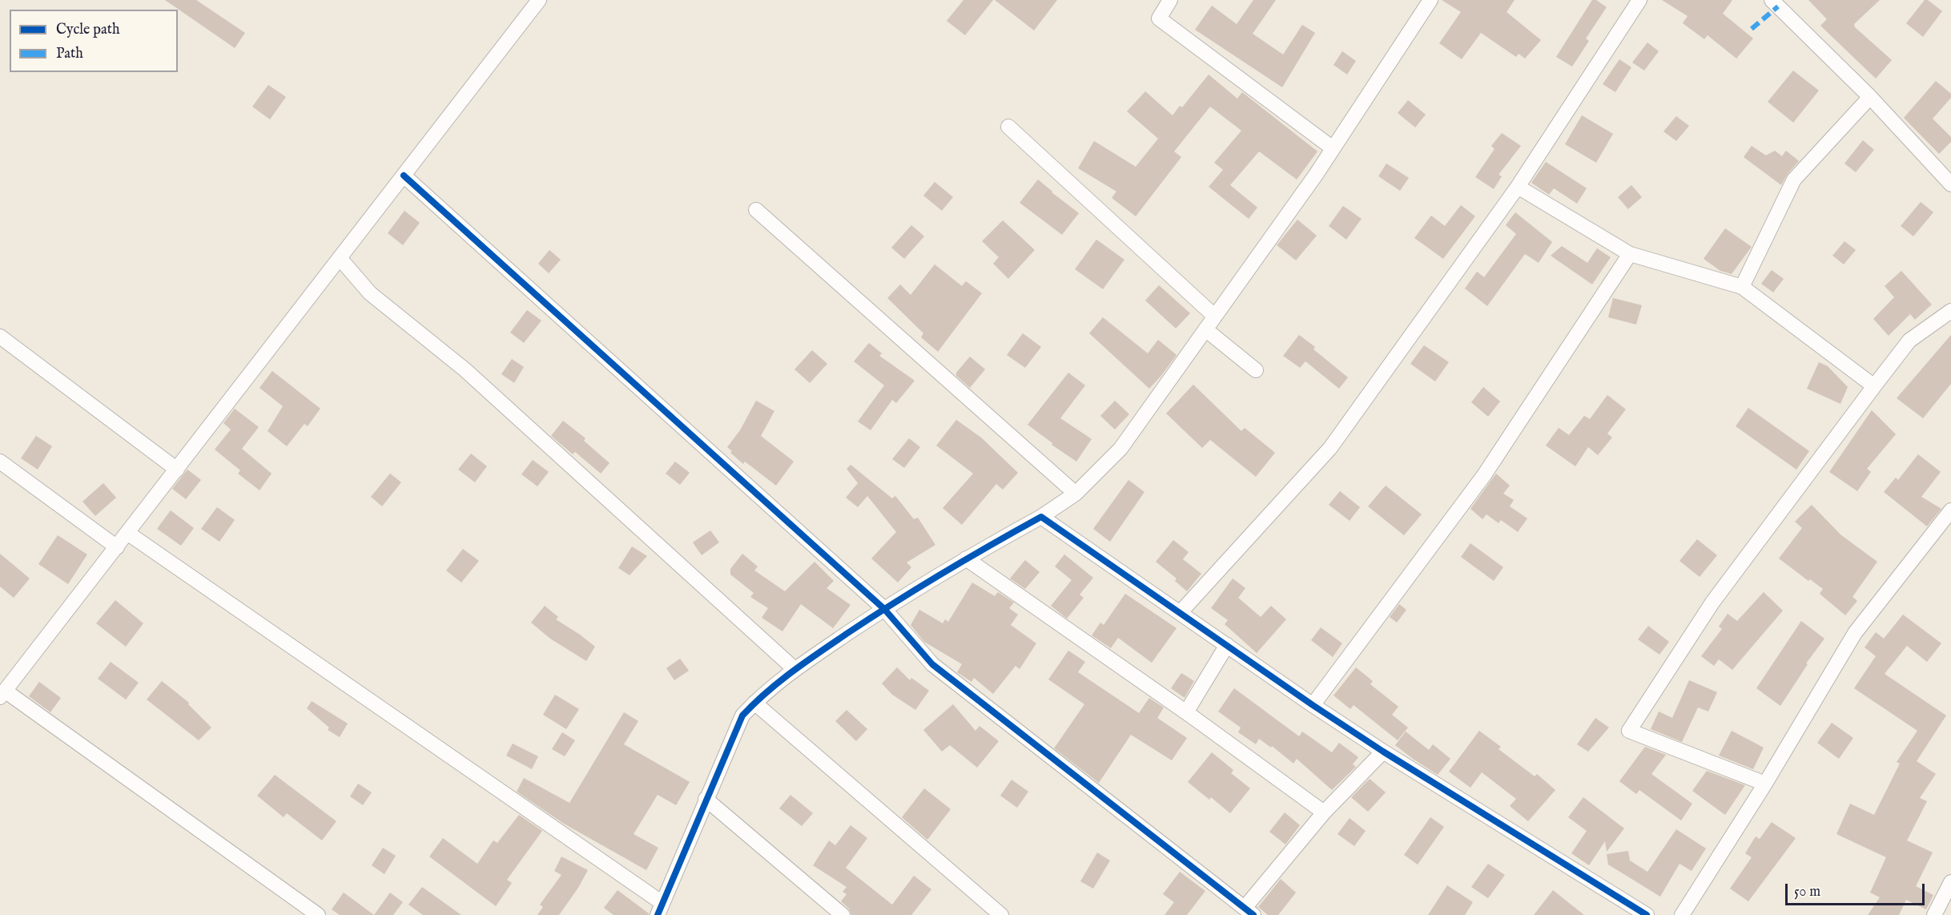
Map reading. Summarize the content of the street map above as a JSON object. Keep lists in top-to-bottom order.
{
  "legend": ["Cycle path", "Path"],
  "scale_bar": "50 m"
}
